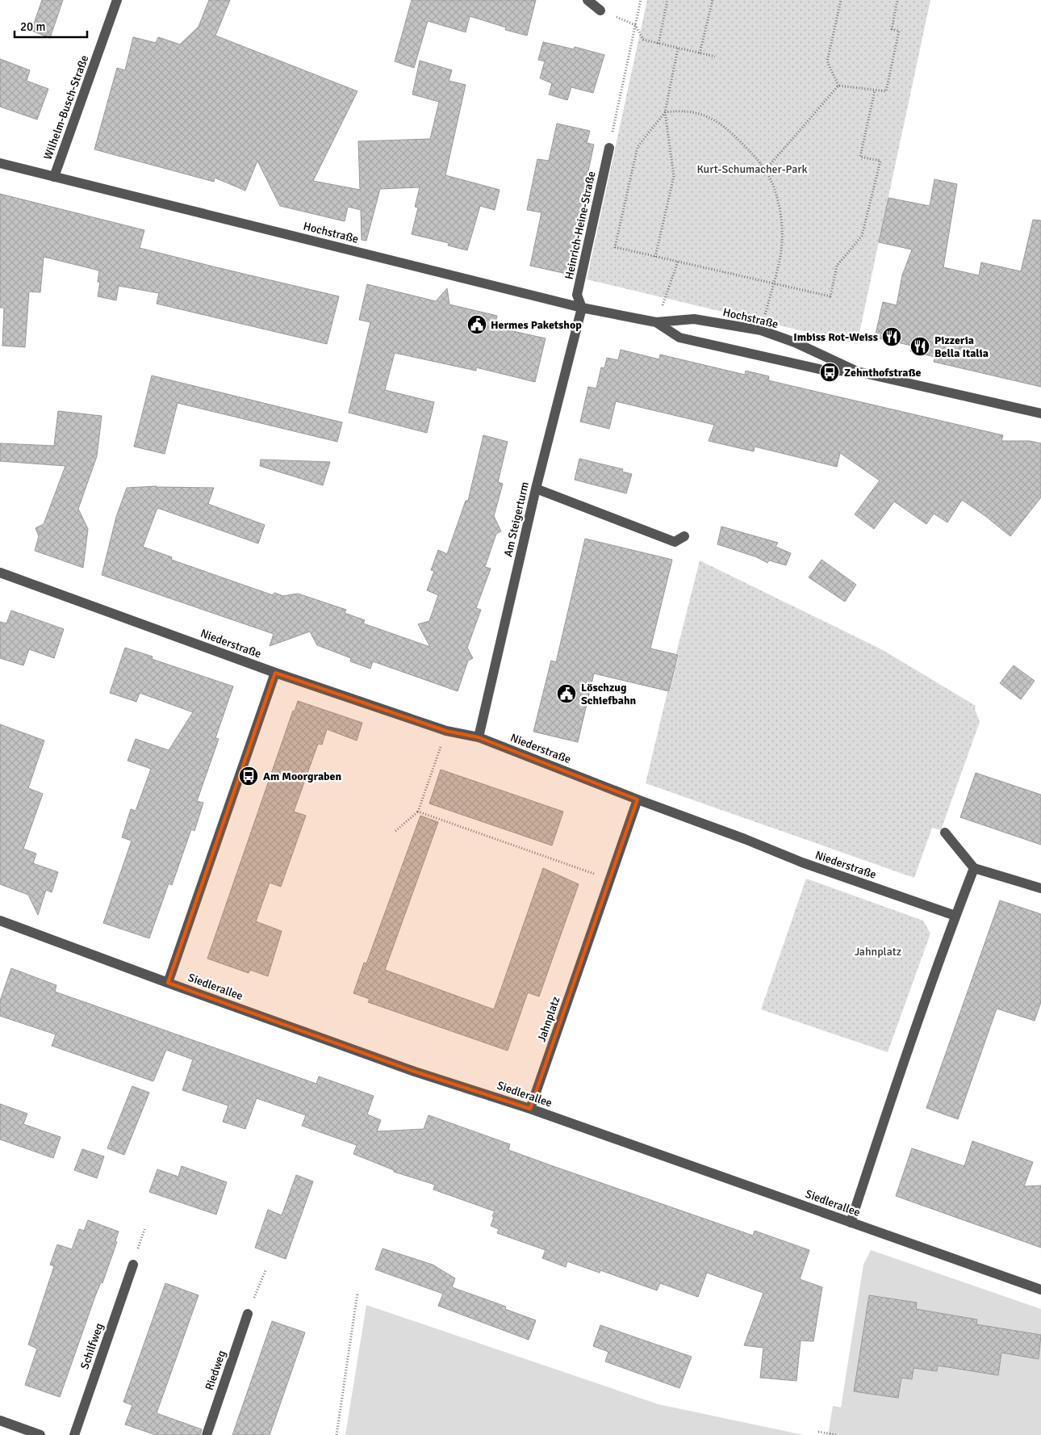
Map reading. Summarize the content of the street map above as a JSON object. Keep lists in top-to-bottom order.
{
  "streets": {
    "street": [
      "Wilhelm-Busch-Straße",
      "Heinrich-Heine-Straße",
      "Hochstraße",
      "Am Steigerturm",
      "Niederstraße",
      "Siedlerallee",
      "Jahnplatz",
      "Schilfweg",
      "Riedweg"
    ]
  },
  "crossings": [
    ["Wilhelm-Busch-Straße", "Hochstraße"],
    ["Heinrich-Heine-Straße", "Hochstraße"],
    ["Heinrich-Heine-Straße", "Am Steigerturm"],
    ["Hochstraße", "Am Steigerturm"],
    ["Am Steigerturm", "Niederstraße"],
    ["Niederstraße", "Jahnplatz"],
    ["Siedlerallee", "Jahnplatz"]
  ],
  "parks": ["Kurt-Schumacher-Park", "Jahnplatz"],
  "places": {
    "public building": ["Hermes Paketshop", "Löschzug Schiefbahn"],
    "restaurant": ["Imbiss Rot-Weiss", "Pizzeria Bella Italia"],
    "bus stop": ["Zehnthofstraße", "Am Moorgraben"]
  },
  "scale_bar": "20 m"
}
